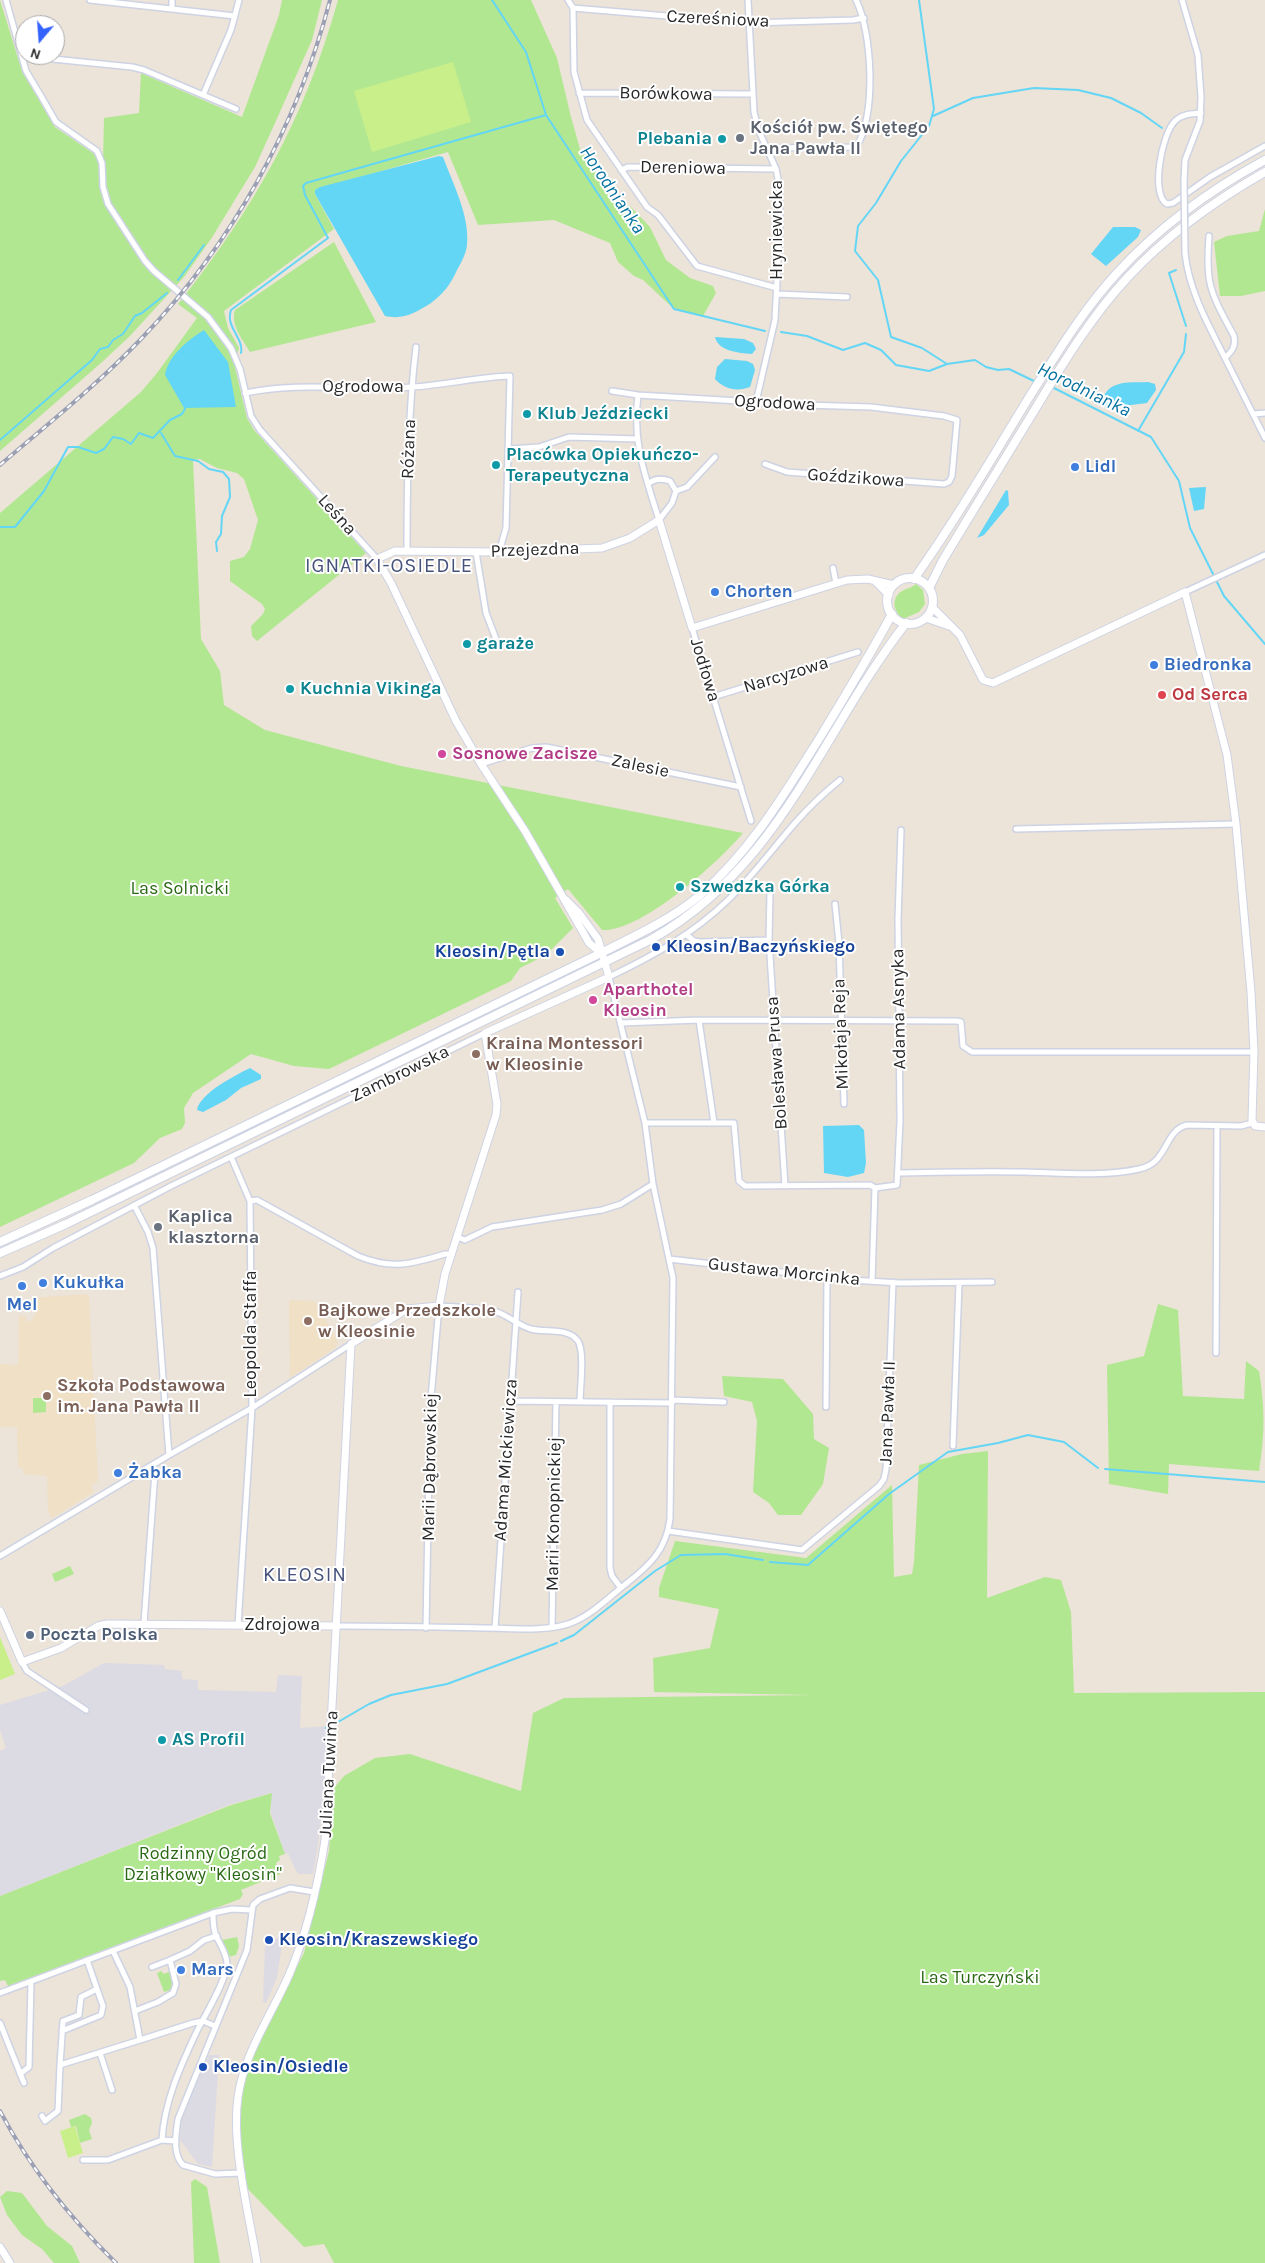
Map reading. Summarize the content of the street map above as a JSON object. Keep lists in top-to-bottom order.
{
  "streets": {
    "main road": ["Zambrowska"],
    "street": [
      "Czereśniowa",
      "Borówkowa",
      "Dereniowa",
      "Hryniewicka",
      "Ogrodowa",
      "Różana",
      "Goździkowa",
      "Leśna",
      "Przejezdna",
      "Jodłowa",
      "Narcyzowa",
      "Zalesie",
      "Adama Asnyka",
      "Mikołaja Reja",
      "Bolesława Prusa",
      "Gustawa Morcinka",
      "Leopolda Staffa",
      "Jana Pawła II",
      "Adama Mickiewicza",
      "Marii Dąbrowskiej",
      "Marii Konopnickiej",
      "Zdrojowa",
      "Juliana Tuwima"
    ]
  },
  "crossings": [
    ["Czereśniowa", "Hryniewicka"],
    ["Borówkowa", "Hryniewicka"],
    ["Dereniowa", "Hryniewicka"],
    ["Hryniewicka", "Ogrodowa"],
    ["Ogrodowa", "Różana"],
    ["Ogrodowa", "Goździkowa"],
    ["Ogrodowa", "Leśna"],
    ["Różana", "Przejezdna"],
    ["Leśna", "Przejezdna"],
    ["Leśna", "Zalesie"],
    ["Leśna", "Zambrowska"],
    ["Przejezdna", "Jodłowa"],
    ["Jodłowa", "Narcyzowa"],
    ["Jodłowa", "Zalesie"],
    ["Gustawa Morcinka", "Jana Pawła II"],
    ["Leopolda Staffa", "Zdrojowa"],
    ["Jana Pawła II", "Zdrojowa"],
    ["Adama Mickiewicza", "Zdrojowa"],
    ["Marii Dąbrowskiej", "Zdrojowa"],
    ["Marii Konopnickiej", "Zdrojowa"],
    ["Zdrojowa", "Juliana Tuwima"]
  ],
  "districts": ["IGNATKI-OSIEDLE", "KLEOSIN"],
  "water": ["Horodnianka"],
  "parks": ["Las Solnicki", "Rodzinny Ogród Działkowy \"Kleosin\"", "Las Turczyński"],
  "places": [
    "Kościół pw. Świętego Jana Pawła II",
    "Plebania",
    "Klub Jeździecki",
    "Placówka Opiekuńczo- Terapeutyczna",
    "Lidl",
    "Chorten",
    "garaże",
    "Biedronka",
    "Kuchnia Vikinga",
    "Od Serca",
    "Sosnowe Zacisze",
    "Szwedzka Górka",
    "Kleosin/Baczyńskiego",
    "Kleosin/Pętla",
    "Aparthotel Kleosin",
    "Kraina Montessori w Kleosinie",
    "Kaplica klasztorna",
    "Kukułka",
    "Mel",
    "Bajkowe Przedszkole w Kleosinie",
    "Szkoła Podstawowa im. Jana Pawła II",
    "Żabka",
    "Poczta Polska",
    "AS Profil",
    "Kleosin/Kraszewskiego",
    "Mars",
    "Kleosin/Osiedle"
  ],
  "north": "bottom"
}
